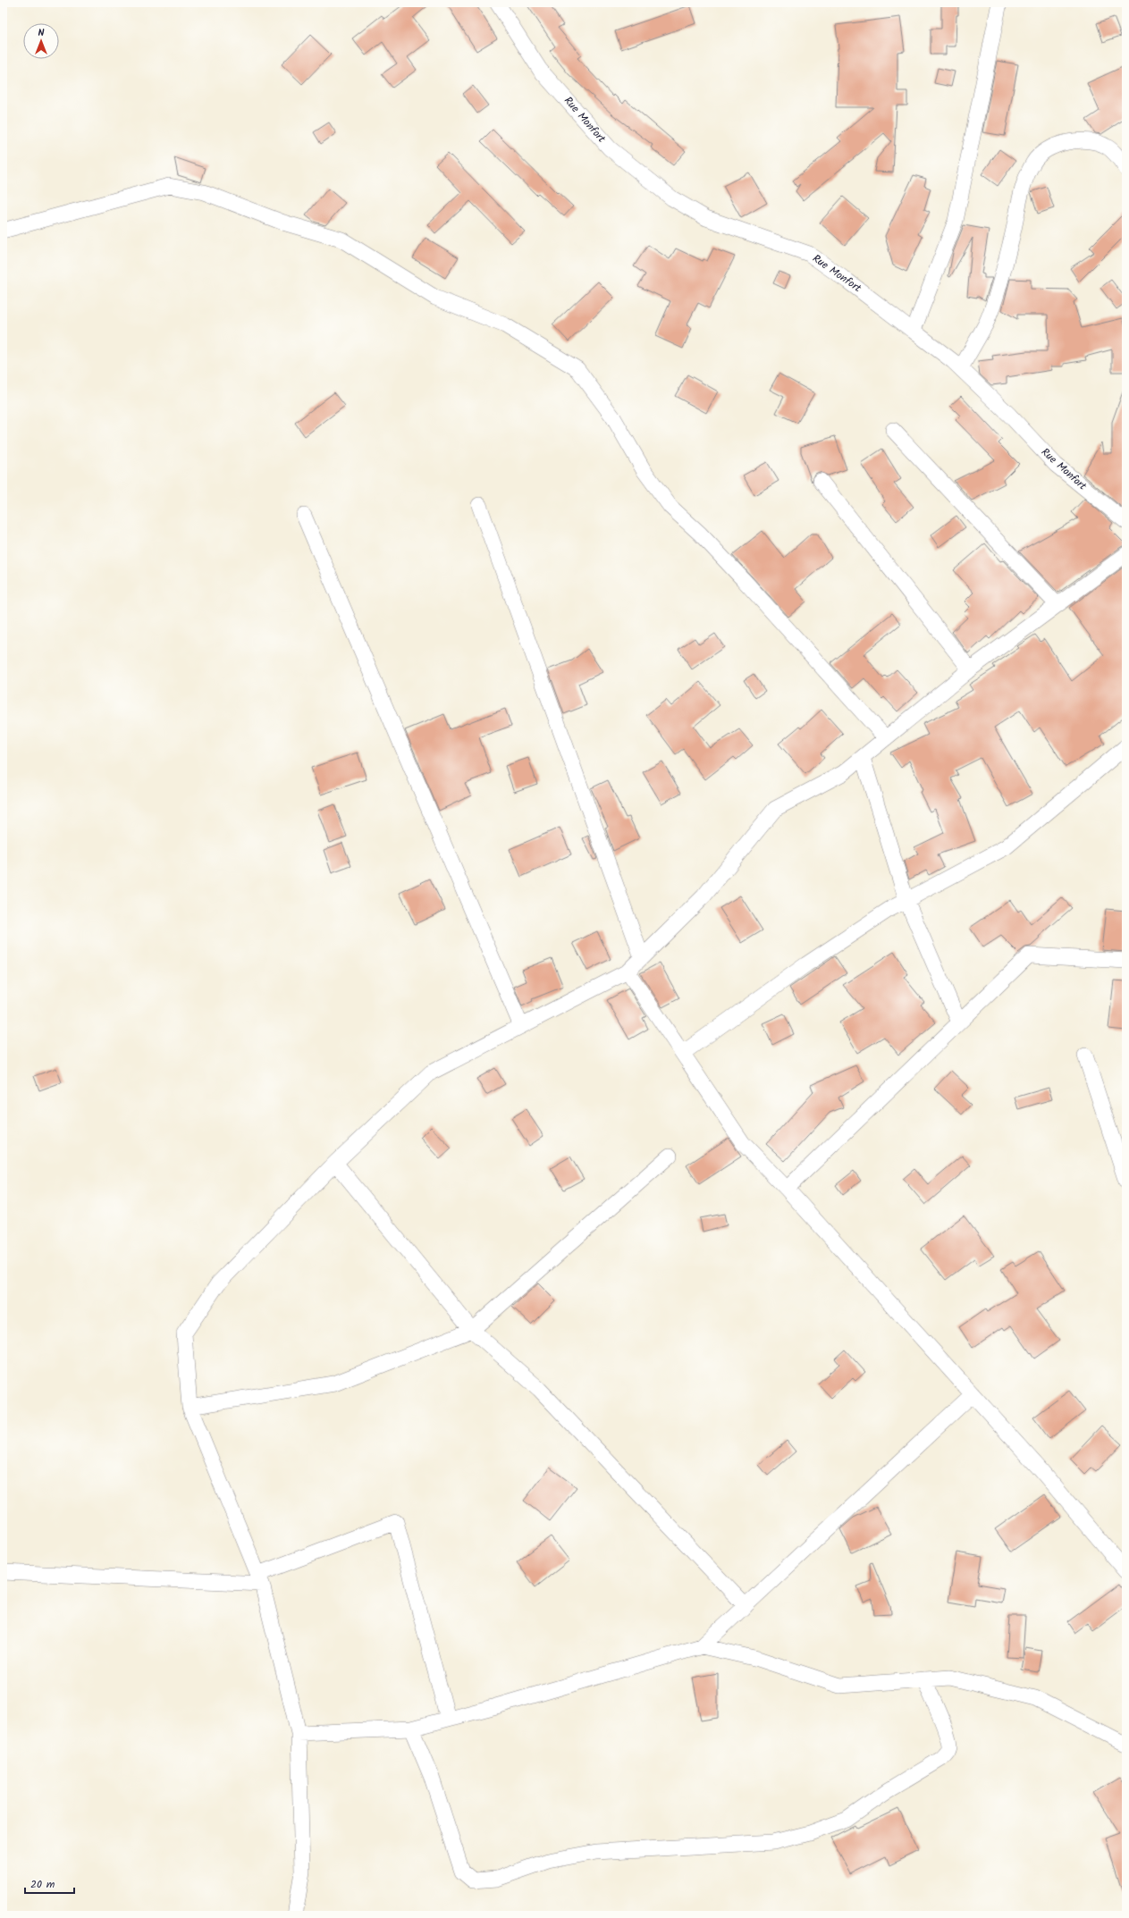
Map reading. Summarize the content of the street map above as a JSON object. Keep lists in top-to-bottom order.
{
  "streets": {
    "street": ["Rue Monfort"]
  },
  "scale_bar": "20 m",
  "north": "top"
}
